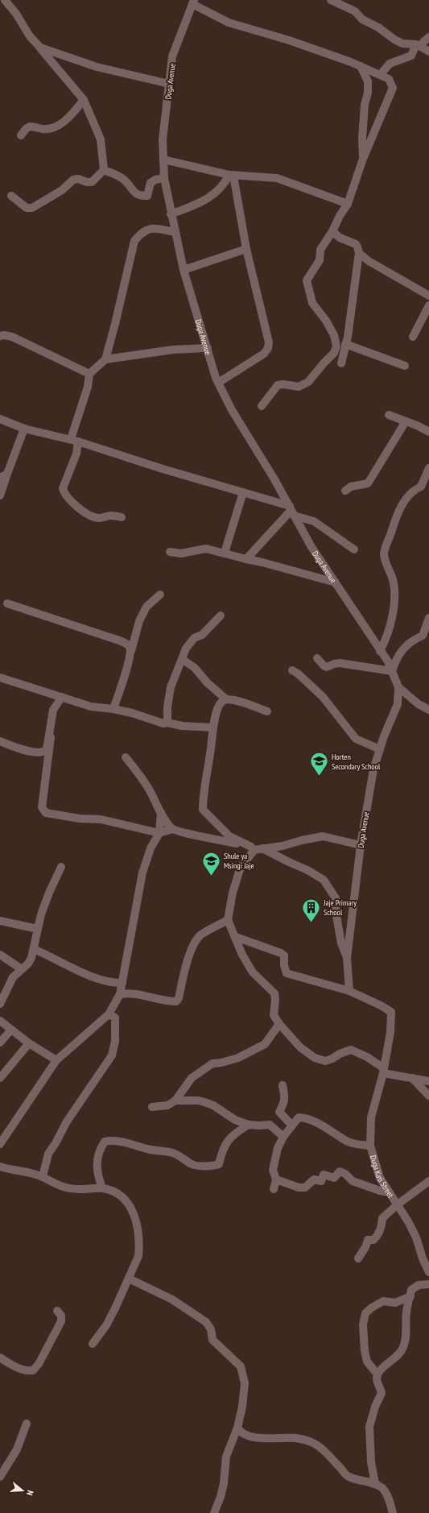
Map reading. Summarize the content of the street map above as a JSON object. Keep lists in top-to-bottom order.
{
  "streets": {
    "street": ["Duga Avenue", "Duga Kati Street"]
  },
  "places": {
    "school or university": ["Horten Secondary School", "Shule ya Msingi Jaje"],
    "building": ["Jaje Primary School"]
  },
  "north": "right"
}
